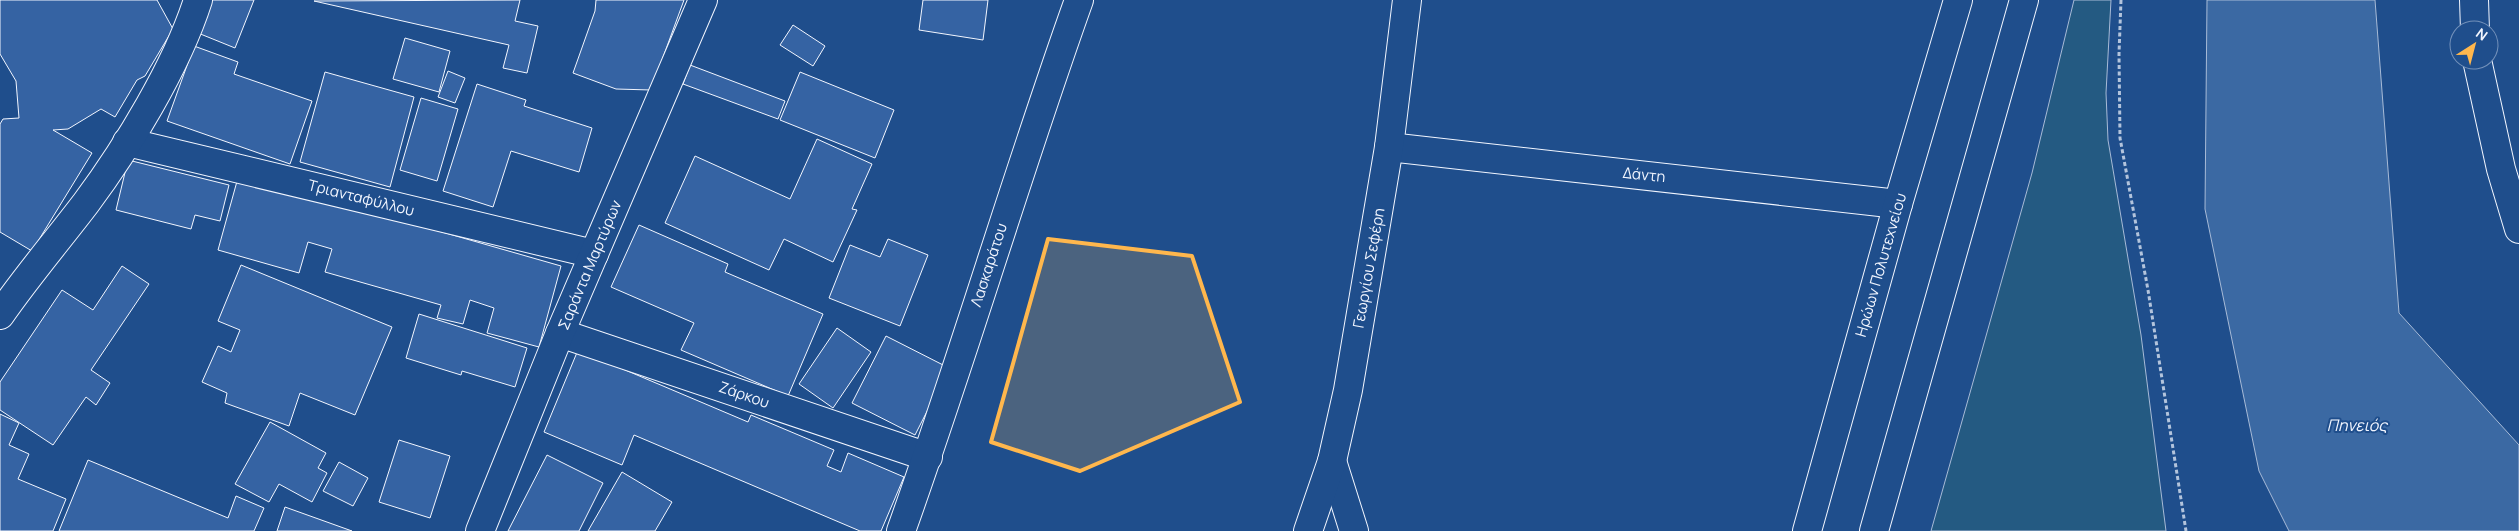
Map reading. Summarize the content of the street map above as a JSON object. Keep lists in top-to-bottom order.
{
  "streets": {
    "street": [
      "Δάντη",
      "Τριανταφύλλου",
      "Σαράντα Μαρτύρων",
      "Λασκαράτου",
      "Ηρώων Πολυτεχνείου",
      "Γεωργίου Σεφέρη",
      "Ζάρκου"
    ]
  },
  "crossings": [
    ["Δάντη", "Ηρώων Πολυτεχνείου"],
    ["Δάντη", "Γεωργίου Σεφέρη"],
    ["Τριανταφύλλου", "Σαράντα Μαρτύρων"],
    ["Σαράντα Μαρτύρων", "Ζάρκου"],
    ["Λασκαράτου", "Ζάρκου"]
  ],
  "water": ["Πηνειός"],
  "north": "top right"
}
